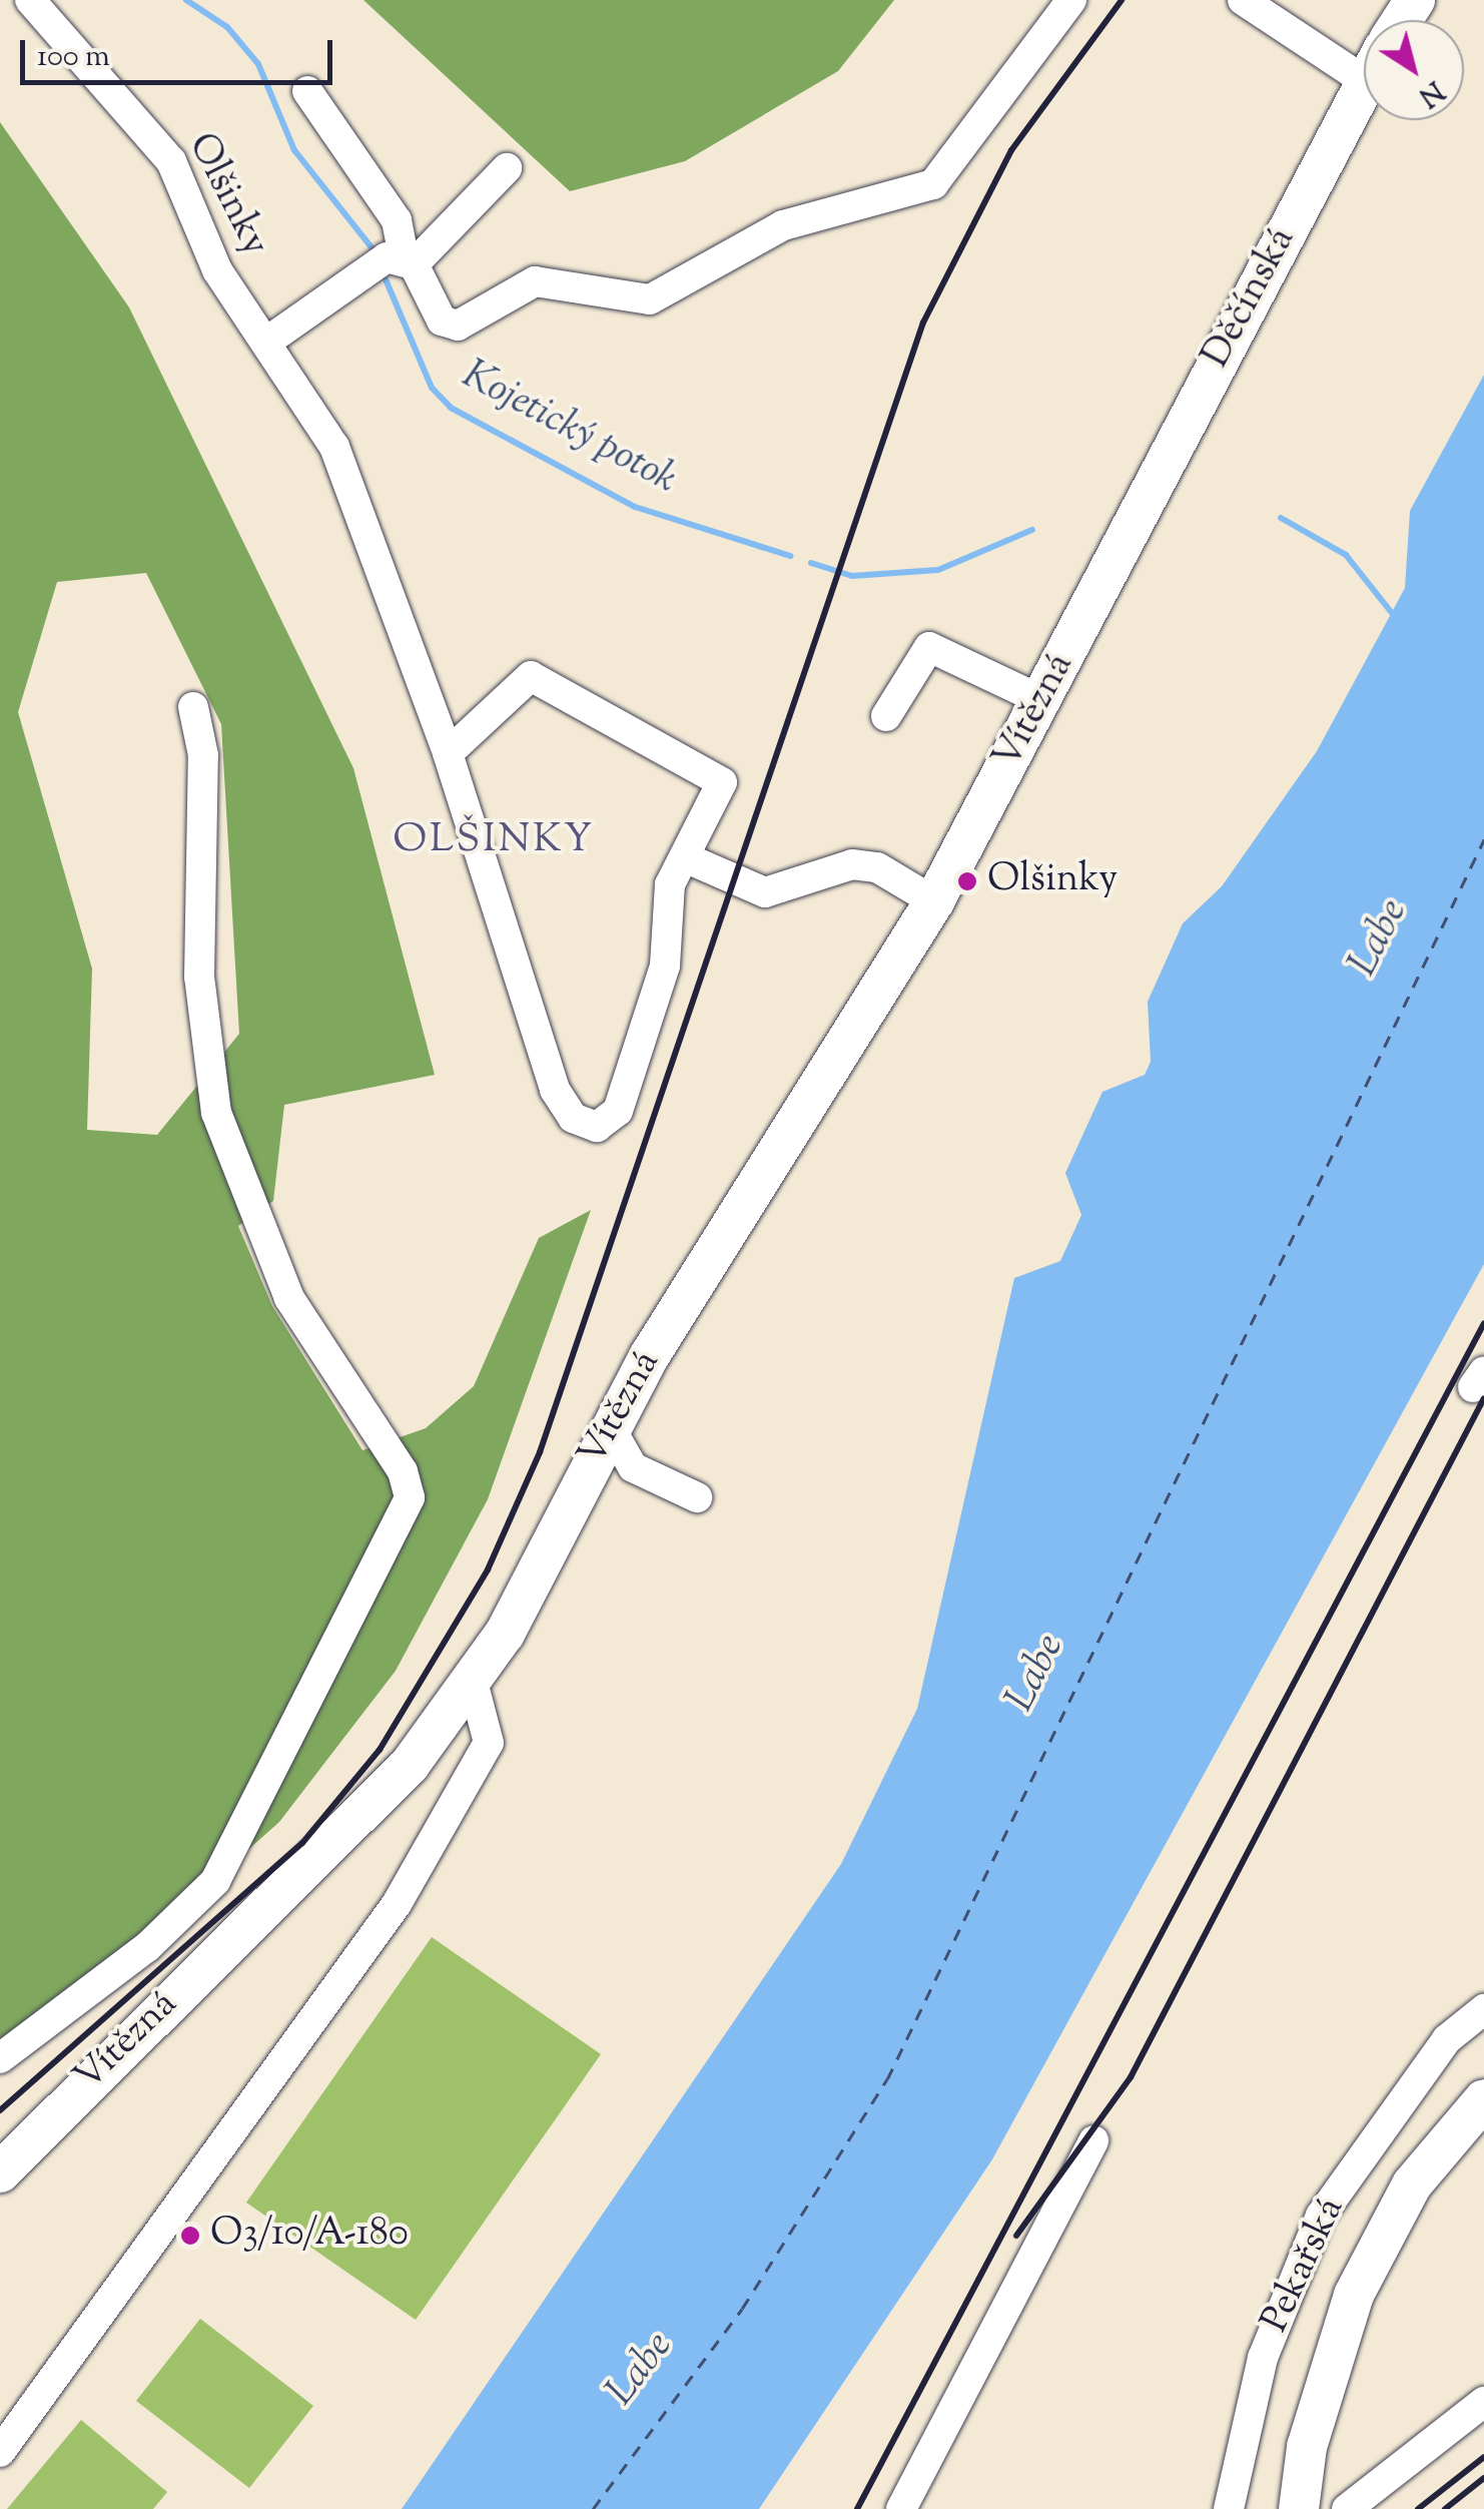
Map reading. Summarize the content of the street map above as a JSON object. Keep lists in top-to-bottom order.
{
  "streets": {
    "main road": ["Děčínská", "Vítězná", "Pekařská"],
    "street": ["Olšinky"]
  },
  "crossings": [
    ["Děčínská", "Vítězná"]
  ],
  "districts": ["OLŠINKY"],
  "water": ["Kojetický potok", "Labe"],
  "places": ["Olšinky", "O3/10/A-180"],
  "scale_bar": "100 m",
  "north": "bottom right"
}
